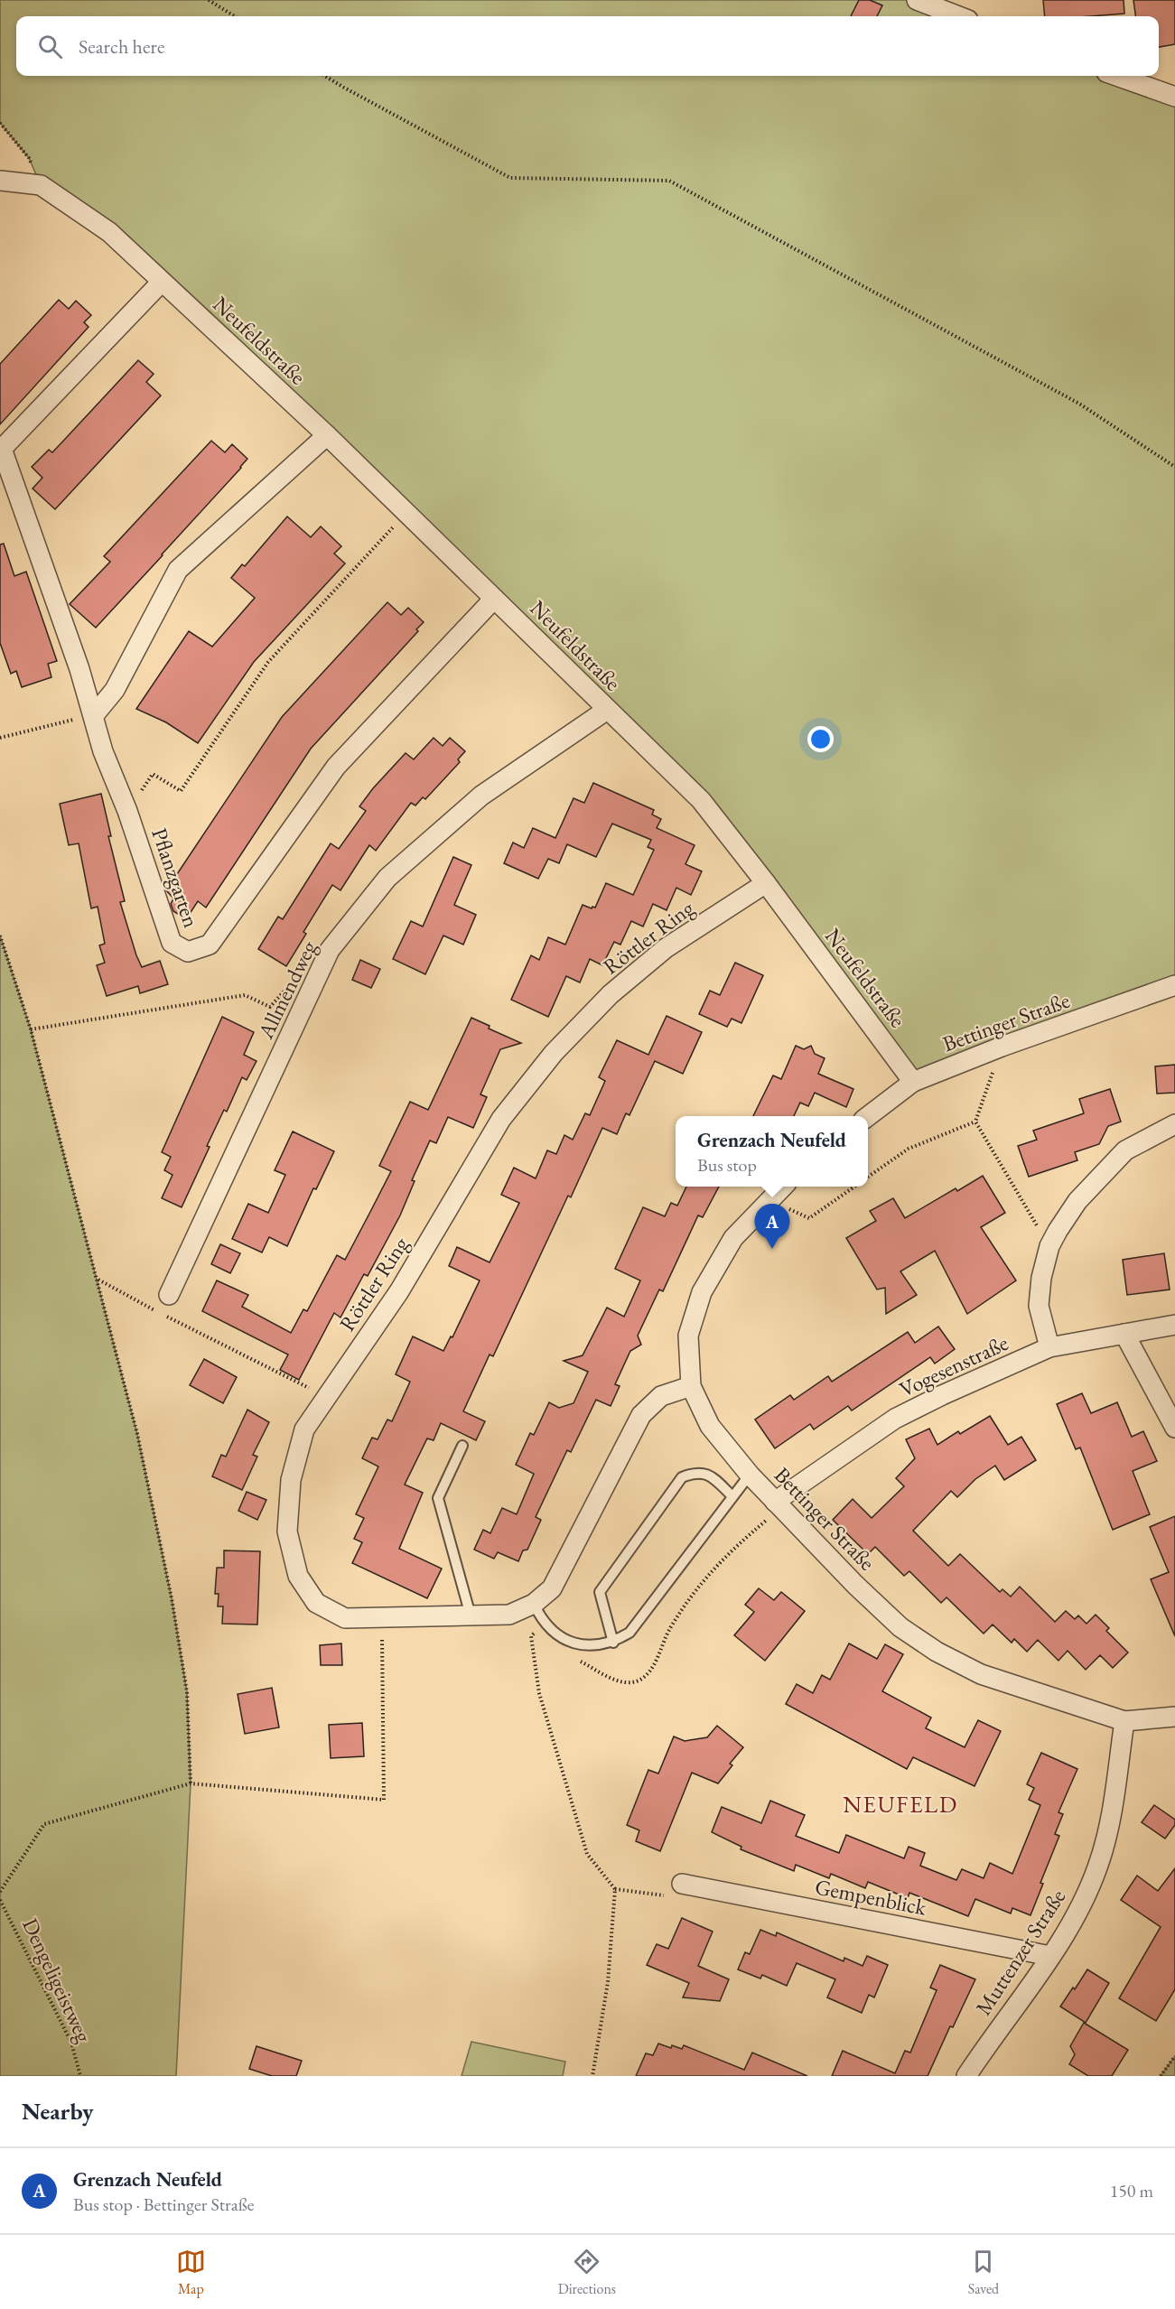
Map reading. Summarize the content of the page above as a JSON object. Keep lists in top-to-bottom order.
{
  "streets": {
    "street": [
      "Neufeldstraße",
      "Pflanzgarten",
      "Röttler Ring",
      "Allmendweg",
      "Bettinger Straße",
      "Vogesenstraße",
      "Gempenblick",
      "Muttenzer Straße"
    ],
    "path": ["Dengeligeistweg"]
  },
  "crossings": [
    ["Neufeldstraße", "Pflanzgarten"],
    ["Neufeldstraße", "Röttler Ring"],
    ["Neufeldstraße", "Allmendweg"],
    ["Neufeldstraße", "Bettinger Straße"],
    ["Röttler Ring", "Bettinger Straße"],
    ["Bettinger Straße", "Vogesenstraße"],
    ["Bettinger Straße", "Muttenzer Straße"],
    ["Gempenblick", "Muttenzer Straße"]
  ],
  "districts": ["NEUFELD"],
  "page": {
    "search": "Search here",
    "popup": ["Grenzach Neufeld", "Bus stop"],
    "pins": "A",
    "heading": "Nearby",
    "list": [
      {
        "mark": "A",
        "name": "Grenzach Neufeld",
        "note": "Bus stop · Bettinger Straße",
        "value": "150 m"
      }
    ],
    "nav": ["Map", "Directions", "Saved"]
  }
}
